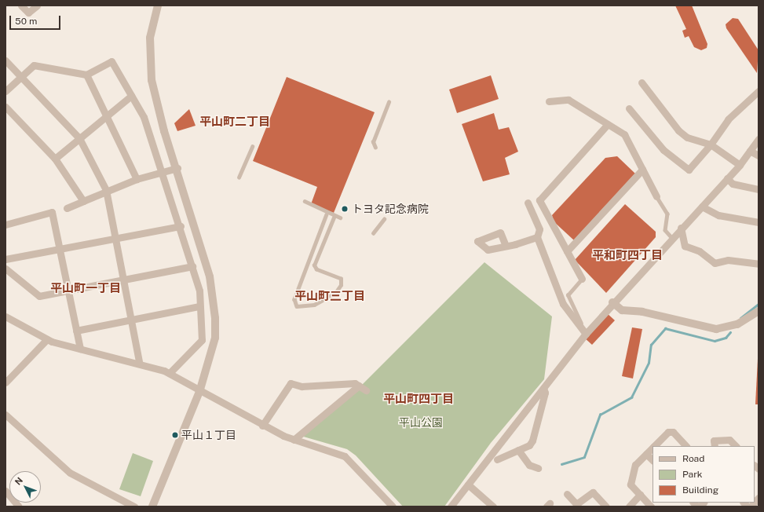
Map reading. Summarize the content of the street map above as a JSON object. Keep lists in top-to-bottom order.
{
  "districts": [
    "平山町二丁目",
    "平和町四丁目",
    "平山町一丁目",
    "平山町三丁目",
    "平山町四丁目"
  ],
  "parks": ["平山公園"],
  "places": ["トヨタ記念病院", "平山１丁目"],
  "legend": ["Road", "Park", "Building"],
  "scale_bar": "50 m",
  "north": "top left"
}
